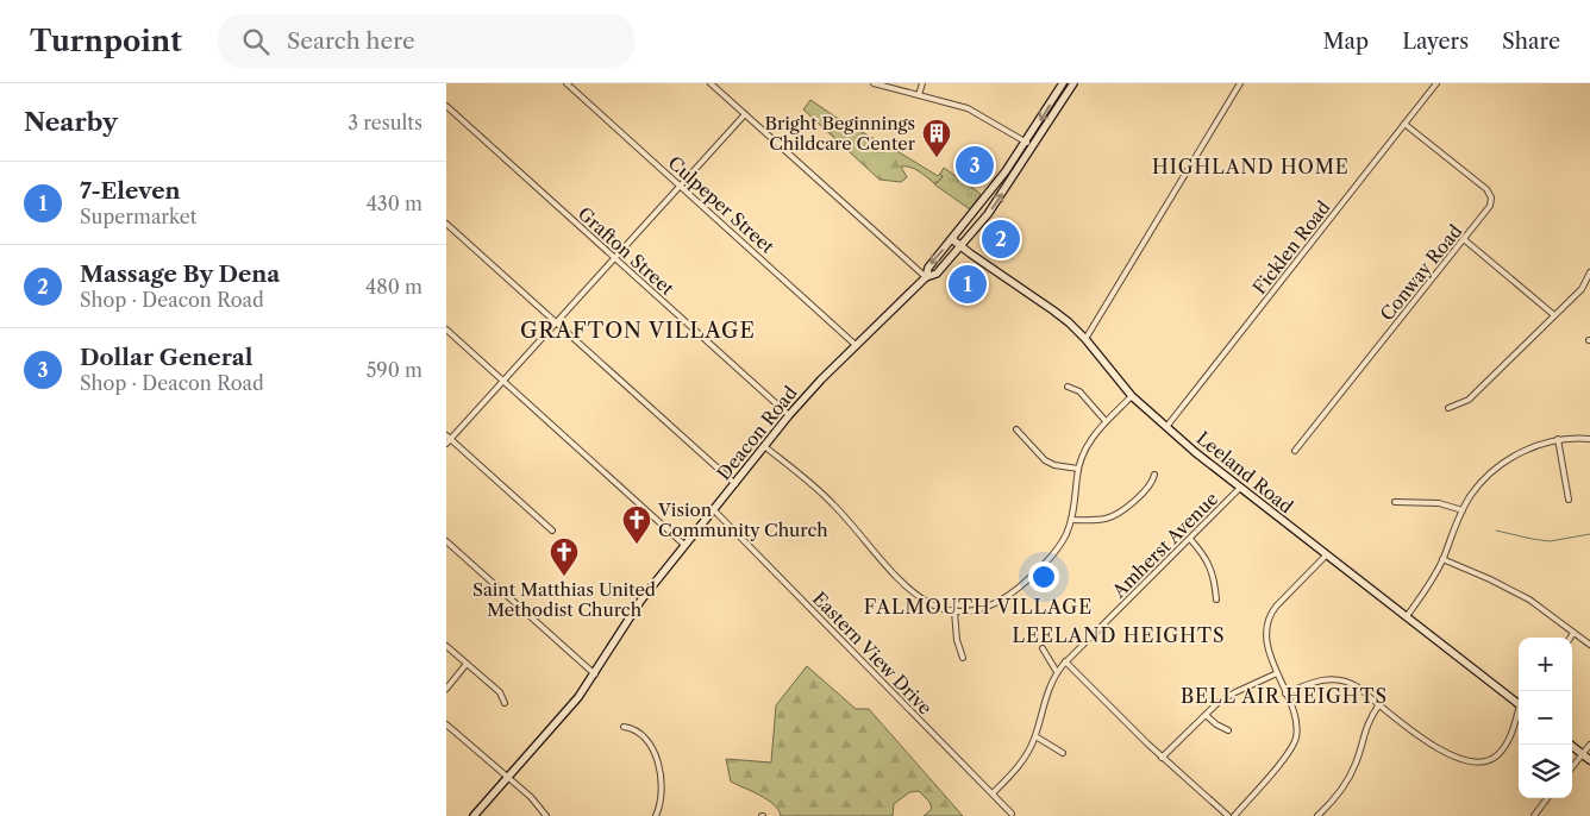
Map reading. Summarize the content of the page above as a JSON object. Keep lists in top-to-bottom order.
{
  "streets": {
    "main road": ["Deacon Road", "Leeland Road"],
    "street": [
      "Culpeper Street",
      "Ficklen Road",
      "Grafton Street",
      "Conway Road",
      "Amherst Avenue",
      "Eastern View Drive"
    ]
  },
  "crossings": [
    ["Culpeper Street", "Deacon Road"],
    ["Ficklen Road", "Conway Road"],
    ["Ficklen Road", "Leeland Road"],
    ["Grafton Street", "Deacon Road"],
    ["Deacon Road", "Leeland Road"],
    ["Deacon Road", "Eastern View Drive"],
    ["Leeland Road", "Amherst Avenue"],
    ["Amherst Avenue", "Eastern View Drive"]
  ],
  "districts": [
    "HIGHLAND HOME",
    "GRAFTON VILLAGE",
    "FALMOUTH VILLAGE",
    "LEELAND HEIGHTS",
    "BELL AIR HEIGHTS"
  ],
  "places": {
    "building": ["Bright Beginnings Childcare Center"],
    "church": ["Vision Community Church", "Saint Matthias United Methodist Church"]
  },
  "page": {
    "header": "Turnpoint",
    "search": "Search here",
    "nav": ["Map", "Layers", "Share"],
    "heading": ["Nearby", "3 results"],
    "pins": ["3", "2", "1"],
    "list": [
      {
        "mark": "1",
        "name": "7-Eleven",
        "note": "Supermarket",
        "value": "430 m"
      },
      {
        "mark": "2",
        "name": "Massage By Dena",
        "note": "Shop · Deacon Road",
        "value": "480 m"
      },
      {
        "mark": "3",
        "name": "Dollar General",
        "note": "Shop · Deacon Road",
        "value": "590 m"
      }
    ],
    "map_buttons": ["+", "−"]
  }
}
